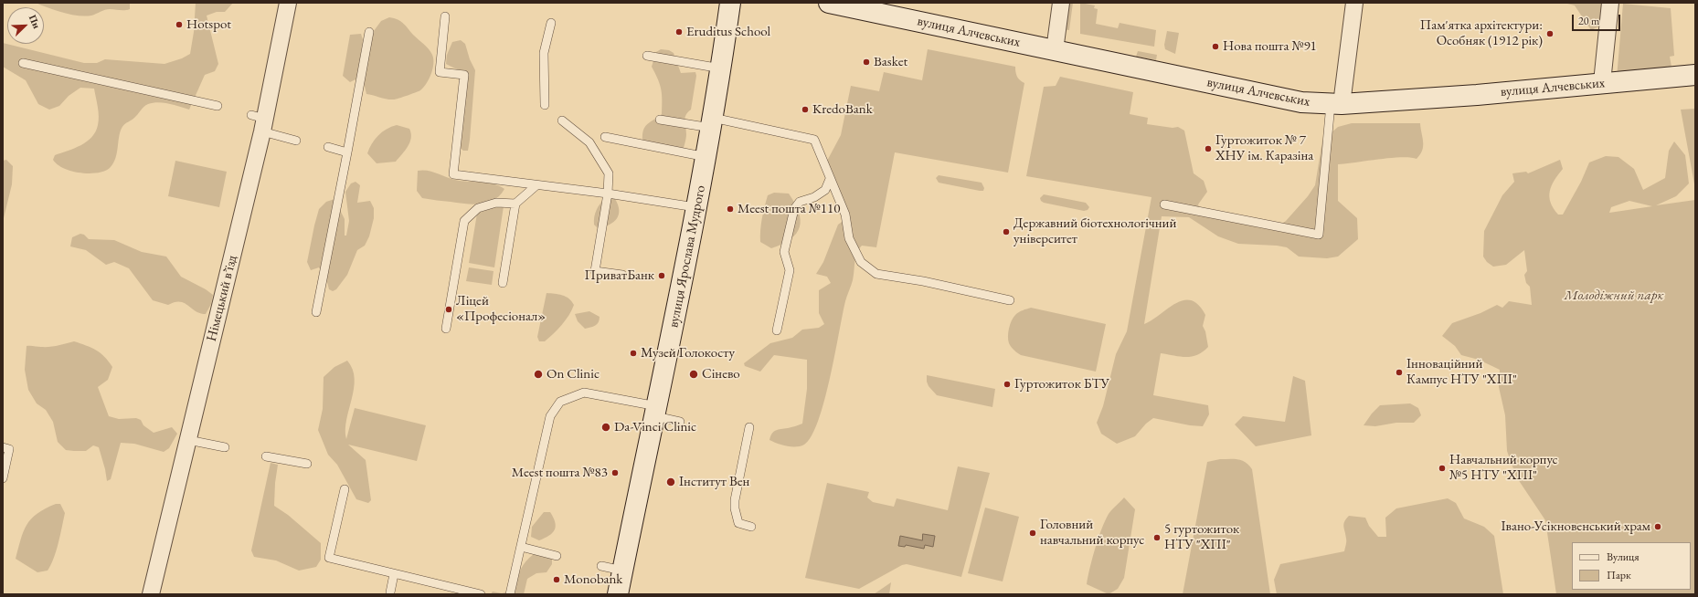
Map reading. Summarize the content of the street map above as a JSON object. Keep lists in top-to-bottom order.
{
  "streets": {
    "street": ["вулиця Алчевських", "вулиця Ярослава Мудрого", "Німецький в’їзд"]
  },
  "parks": ["Молодіжний парк"],
  "places": [
    "Hotspot",
    "Eruditus School",
    "Пам'ятка архітектури: Особняк (1912 рік)",
    "Нова пошта №91",
    "Basket",
    "KredoBank",
    "Гуртожиток № 7 ХНУ ім. Каразіна",
    "Meest пошта №110",
    "Державний біотехнологічний університет",
    "ПриватБанк",
    "Ліцей «Професіонал»",
    "Музей Голокосту",
    "Інноваційний Кампус НТУ \"ХПІ\"",
    "On Clinic",
    "Сінево",
    "Гуртожиток БТУ",
    "Da-Vinci Сlinic",
    "Навчальний корпус №5 НТУ \"ХПІ\"",
    "Meest пошта №83",
    "Інститут Вен",
    "Івано-Усікновенський храм",
    "Головний навчальний корпус",
    "5 гуртожиток НТУ \"ХПІ\"",
    "Monobank"
  ],
  "legend": ["Вулиця", "Парк"],
  "scale_bar": "20 m",
  "north": "top right"
}
